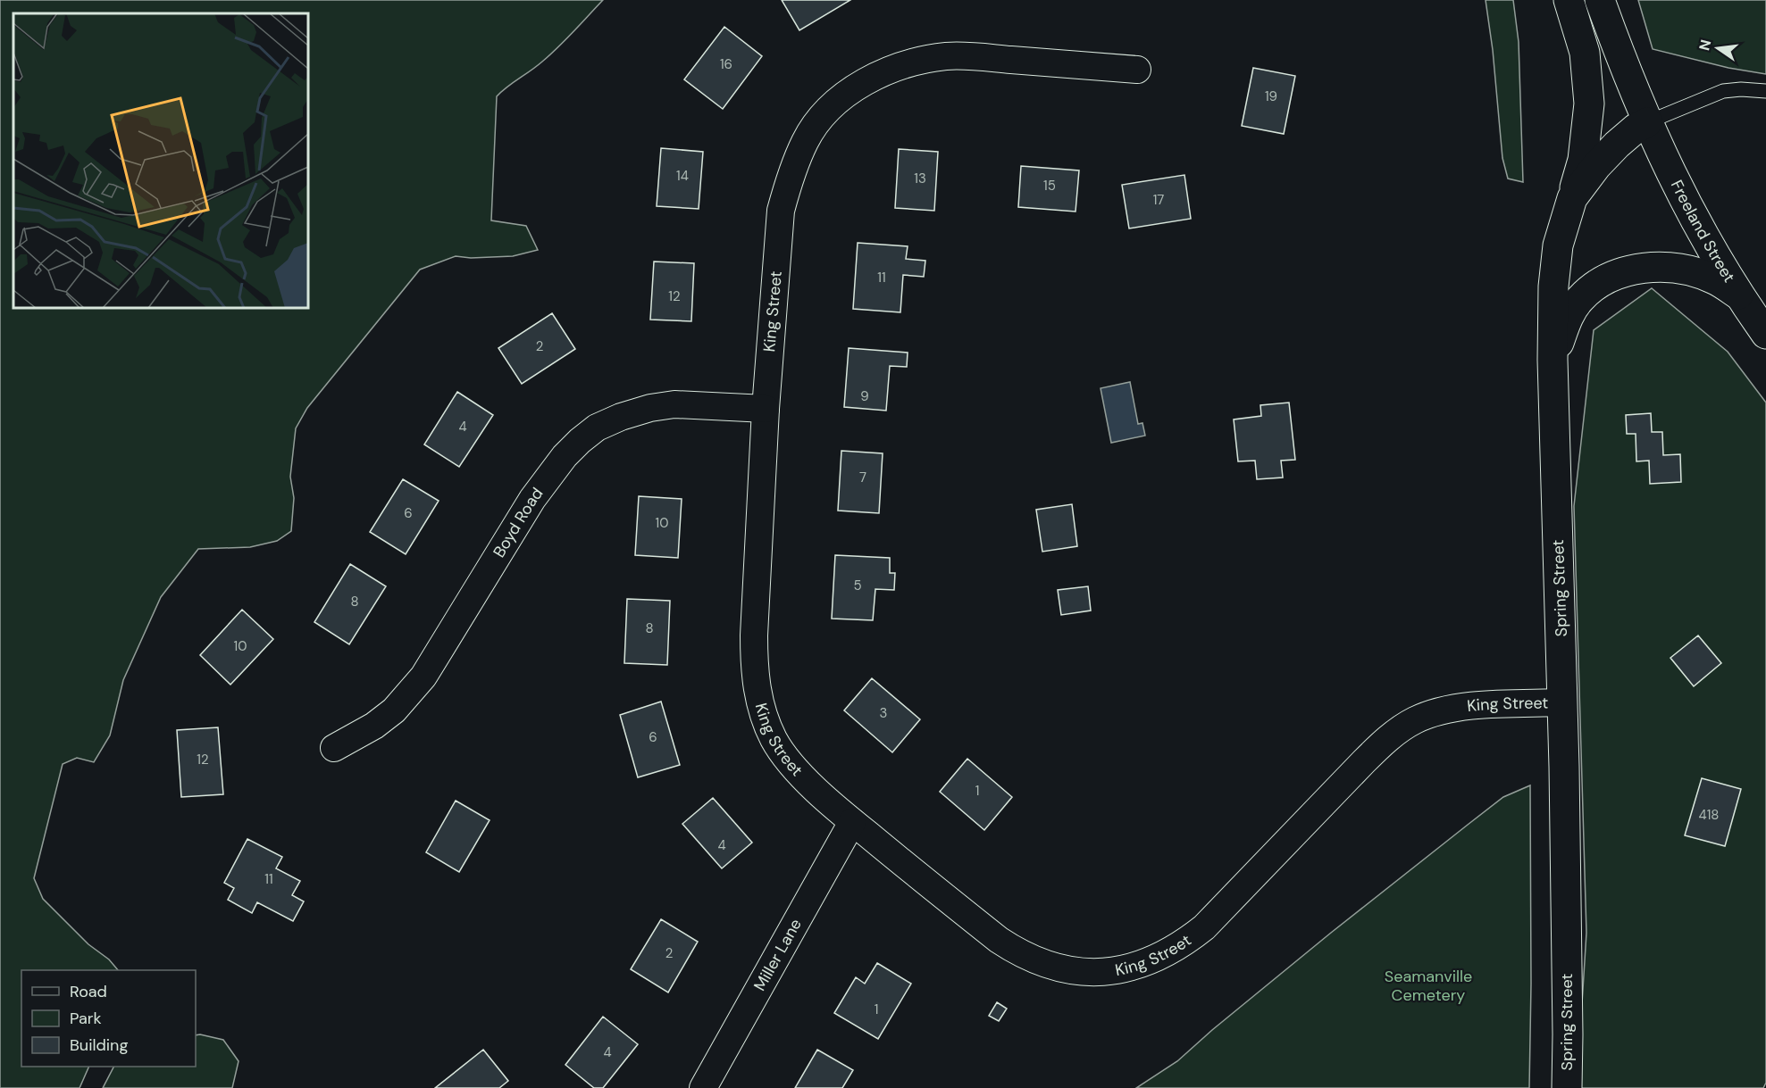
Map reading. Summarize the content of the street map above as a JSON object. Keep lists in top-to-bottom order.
{
  "streets": {
    "street": [
      "Freeland Street",
      "King Street",
      "Boyd Road",
      "Spring Street",
      "Miller Lane"
    ]
  },
  "crossings": [
    ["Freeland Street", "Spring Street"],
    ["King Street", "Boyd Road"],
    ["King Street", "Spring Street"],
    ["King Street", "Miller Lane"]
  ],
  "parks": ["Seamanville Cemetery"],
  "house_numbers": [
    "16",
    "19",
    "14",
    "13",
    "15",
    "17",
    "11",
    "12",
    "2",
    "9",
    "4",
    "7",
    "6",
    "10",
    "5",
    "8",
    "8",
    "10",
    "3",
    "6",
    "12",
    "1",
    "418",
    "4",
    "11",
    "2",
    "1",
    "4"
  ],
  "legend": ["Road", "Park", "Building"],
  "north": "left"
}
